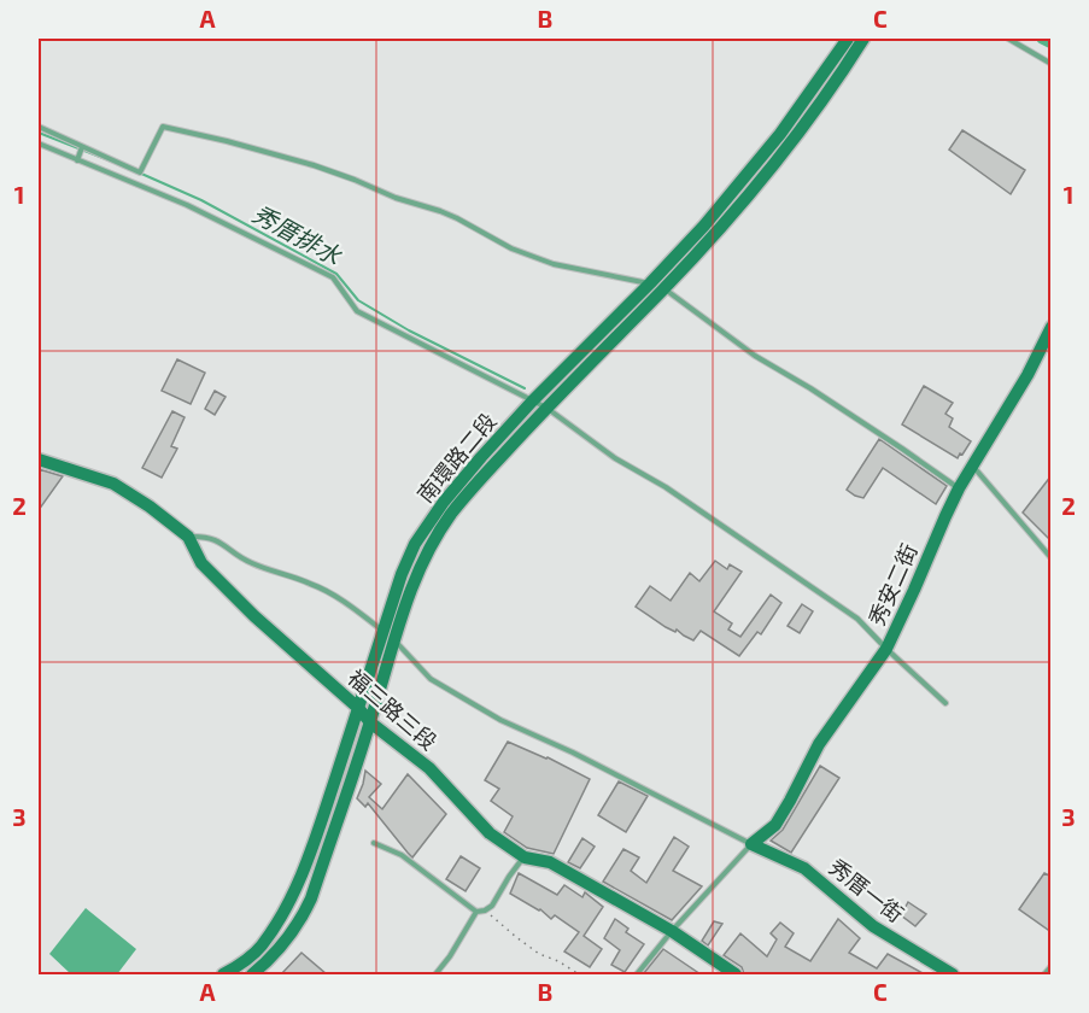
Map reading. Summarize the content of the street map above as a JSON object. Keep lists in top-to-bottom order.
{
  "streets": {
    "street": [
      "南環路二段",
      "秀安二街",
      "福三路三段",
      "秀厝一街"
    ]
  },
  "crossings": [
    ["南環路二段", "福三路三段"],
    ["秀安二街", "秀厝一街"]
  ],
  "water": ["秀厝排水"],
  "grid": {
    "columns": ["A", "B", "C"],
    "rows": ["1", "2", "3"]
  }
}
